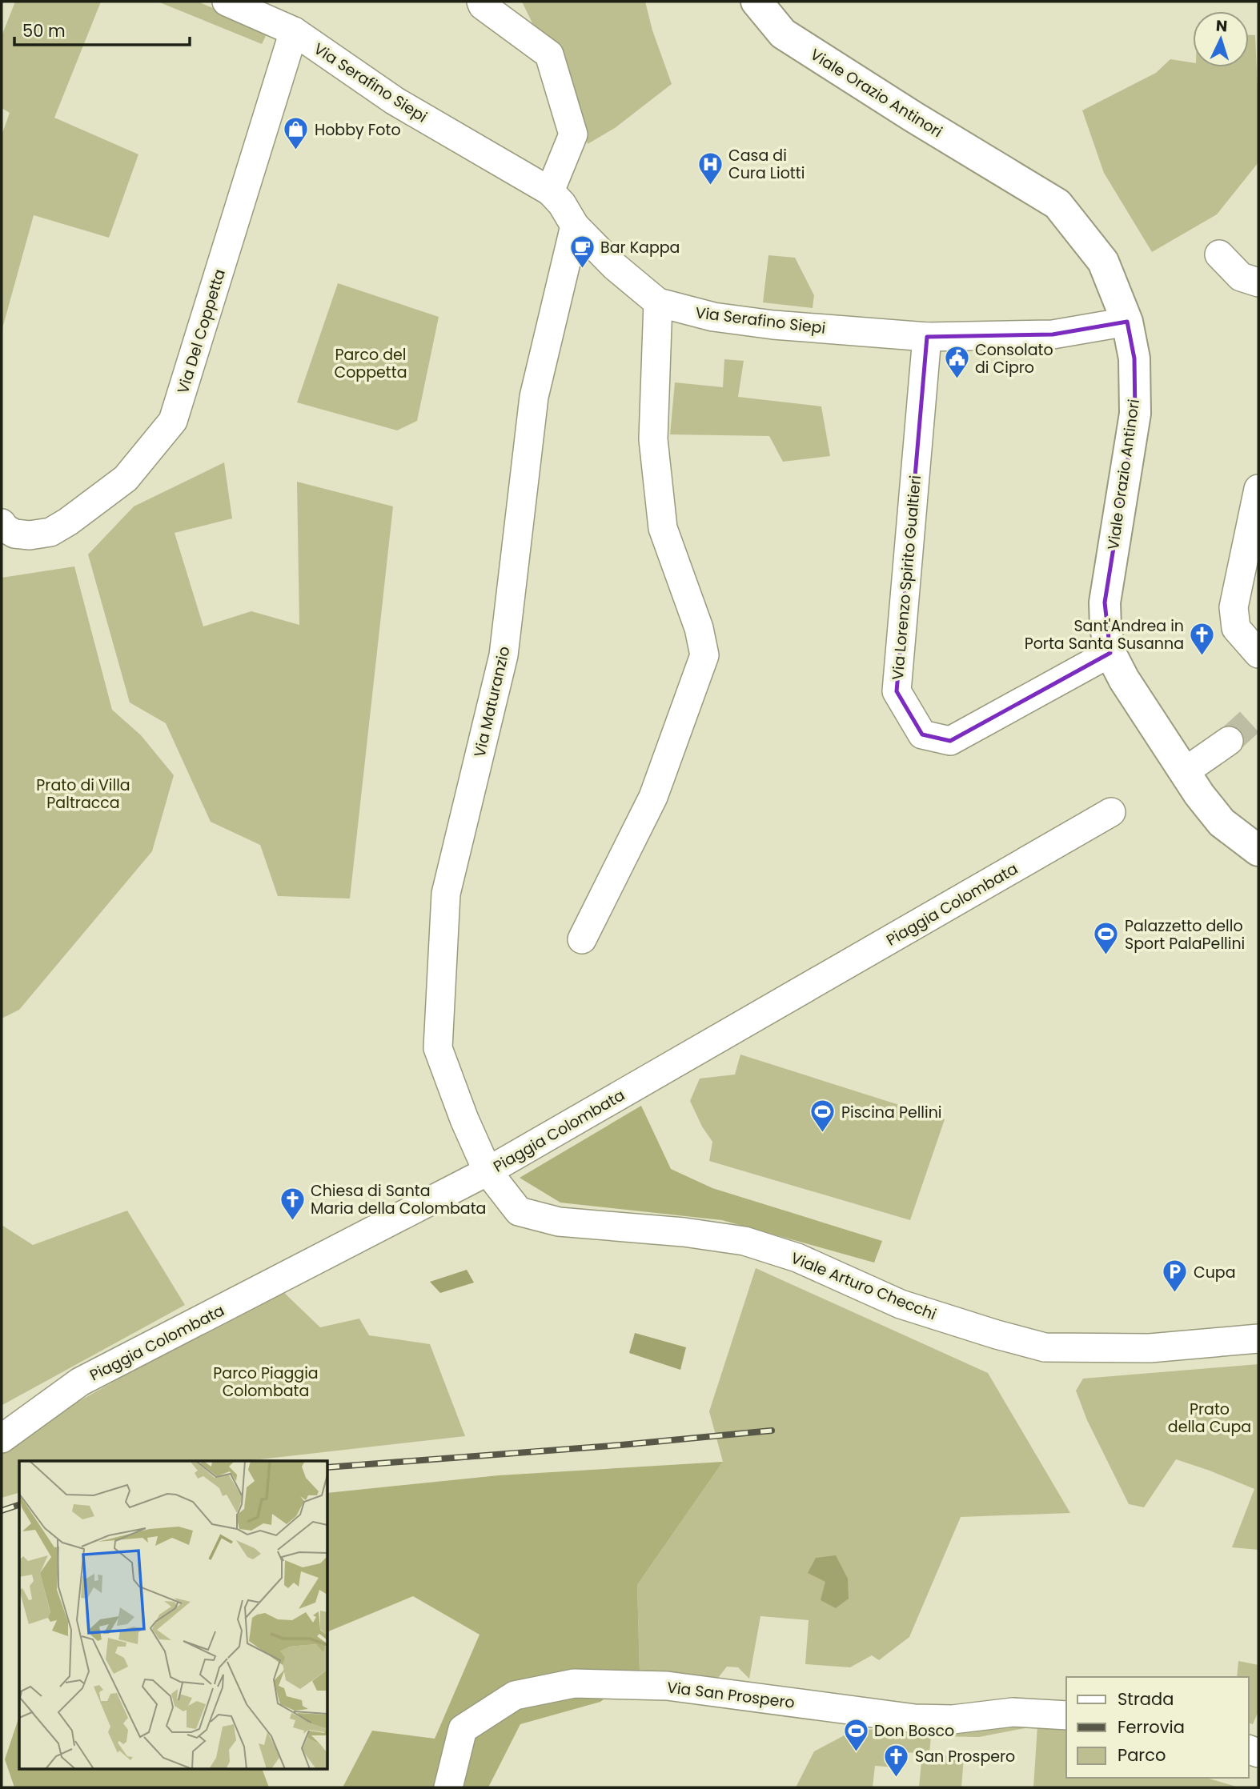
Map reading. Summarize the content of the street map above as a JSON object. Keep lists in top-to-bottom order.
{
  "streets": {
    "street": [
      "Via Serafino Siepi",
      "Viale Orazio Antinori",
      "Via Del Coppetta",
      "Via Lorenzo Spirito Gualtieri",
      "Via Maturanzio",
      "Piaggia Colombata",
      "Viale Arturo Checchi",
      "Via San Prospero"
    ]
  },
  "crossings": [
    ["Via Serafino Siepi", "Viale Orazio Antinori"],
    ["Via Serafino Siepi", "Via Del Coppetta"],
    ["Via Serafino Siepi", "Via Lorenzo Spirito Gualtieri"],
    ["Via Serafino Siepi", "Via Maturanzio"],
    ["Viale Orazio Antinori", "Via Lorenzo Spirito Gualtieri"],
    ["Via Maturanzio", "Piaggia Colombata"],
    ["Via Maturanzio", "Viale Arturo Checchi"],
    ["Piaggia Colombata", "Viale Arturo Checchi"]
  ],
  "parks": [
    "Parco del Coppetta",
    "Prato di Villa Paltracca",
    "Parco Piaggia Colombata",
    "Prato della Cupa"
  ],
  "places": {
    "shop": ["Hobby Foto"],
    "hospital": ["Casa di Cura Liotti"],
    "cafe": ["Bar Kappa"],
    "public building": ["Consolato di Cipro"],
    "church": ["Sant'Andrea in Porta Santa Susanna", "Chiesa di Santa Maria della Colombata", "San Prospero"],
    "sports": ["Palazzetto dello Sport PalaPellini", "Piscina Pellini", "Don Bosco"],
    "parking": ["Cupa"]
  },
  "legend": ["Strada", "Ferrovia", "Parco"],
  "scale_bar": "50 m",
  "north": "top"
}
